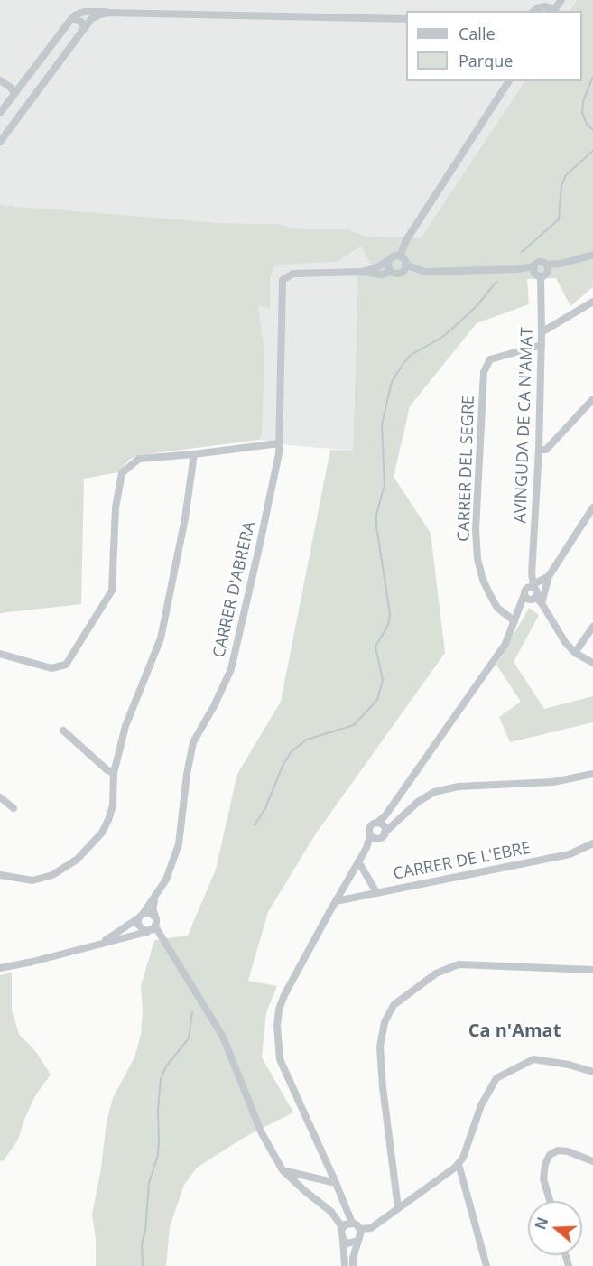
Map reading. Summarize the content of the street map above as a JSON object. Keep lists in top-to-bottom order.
{
  "streets": {
    "street": [
      "AVINGUDA DE CA N'AMAT",
      "CARRER DEL SEGRE",
      "CARRER D'ABRERA",
      "CARRER DE L'EBRE"
    ]
  },
  "crossings": [
    ["AVINGUDA DE CA N'AMAT", "CARRER DEL SEGRE"]
  ],
  "districts": ["Ca n'Amat"],
  "legend": ["Calle", "Parque"],
  "north": "left"
}
